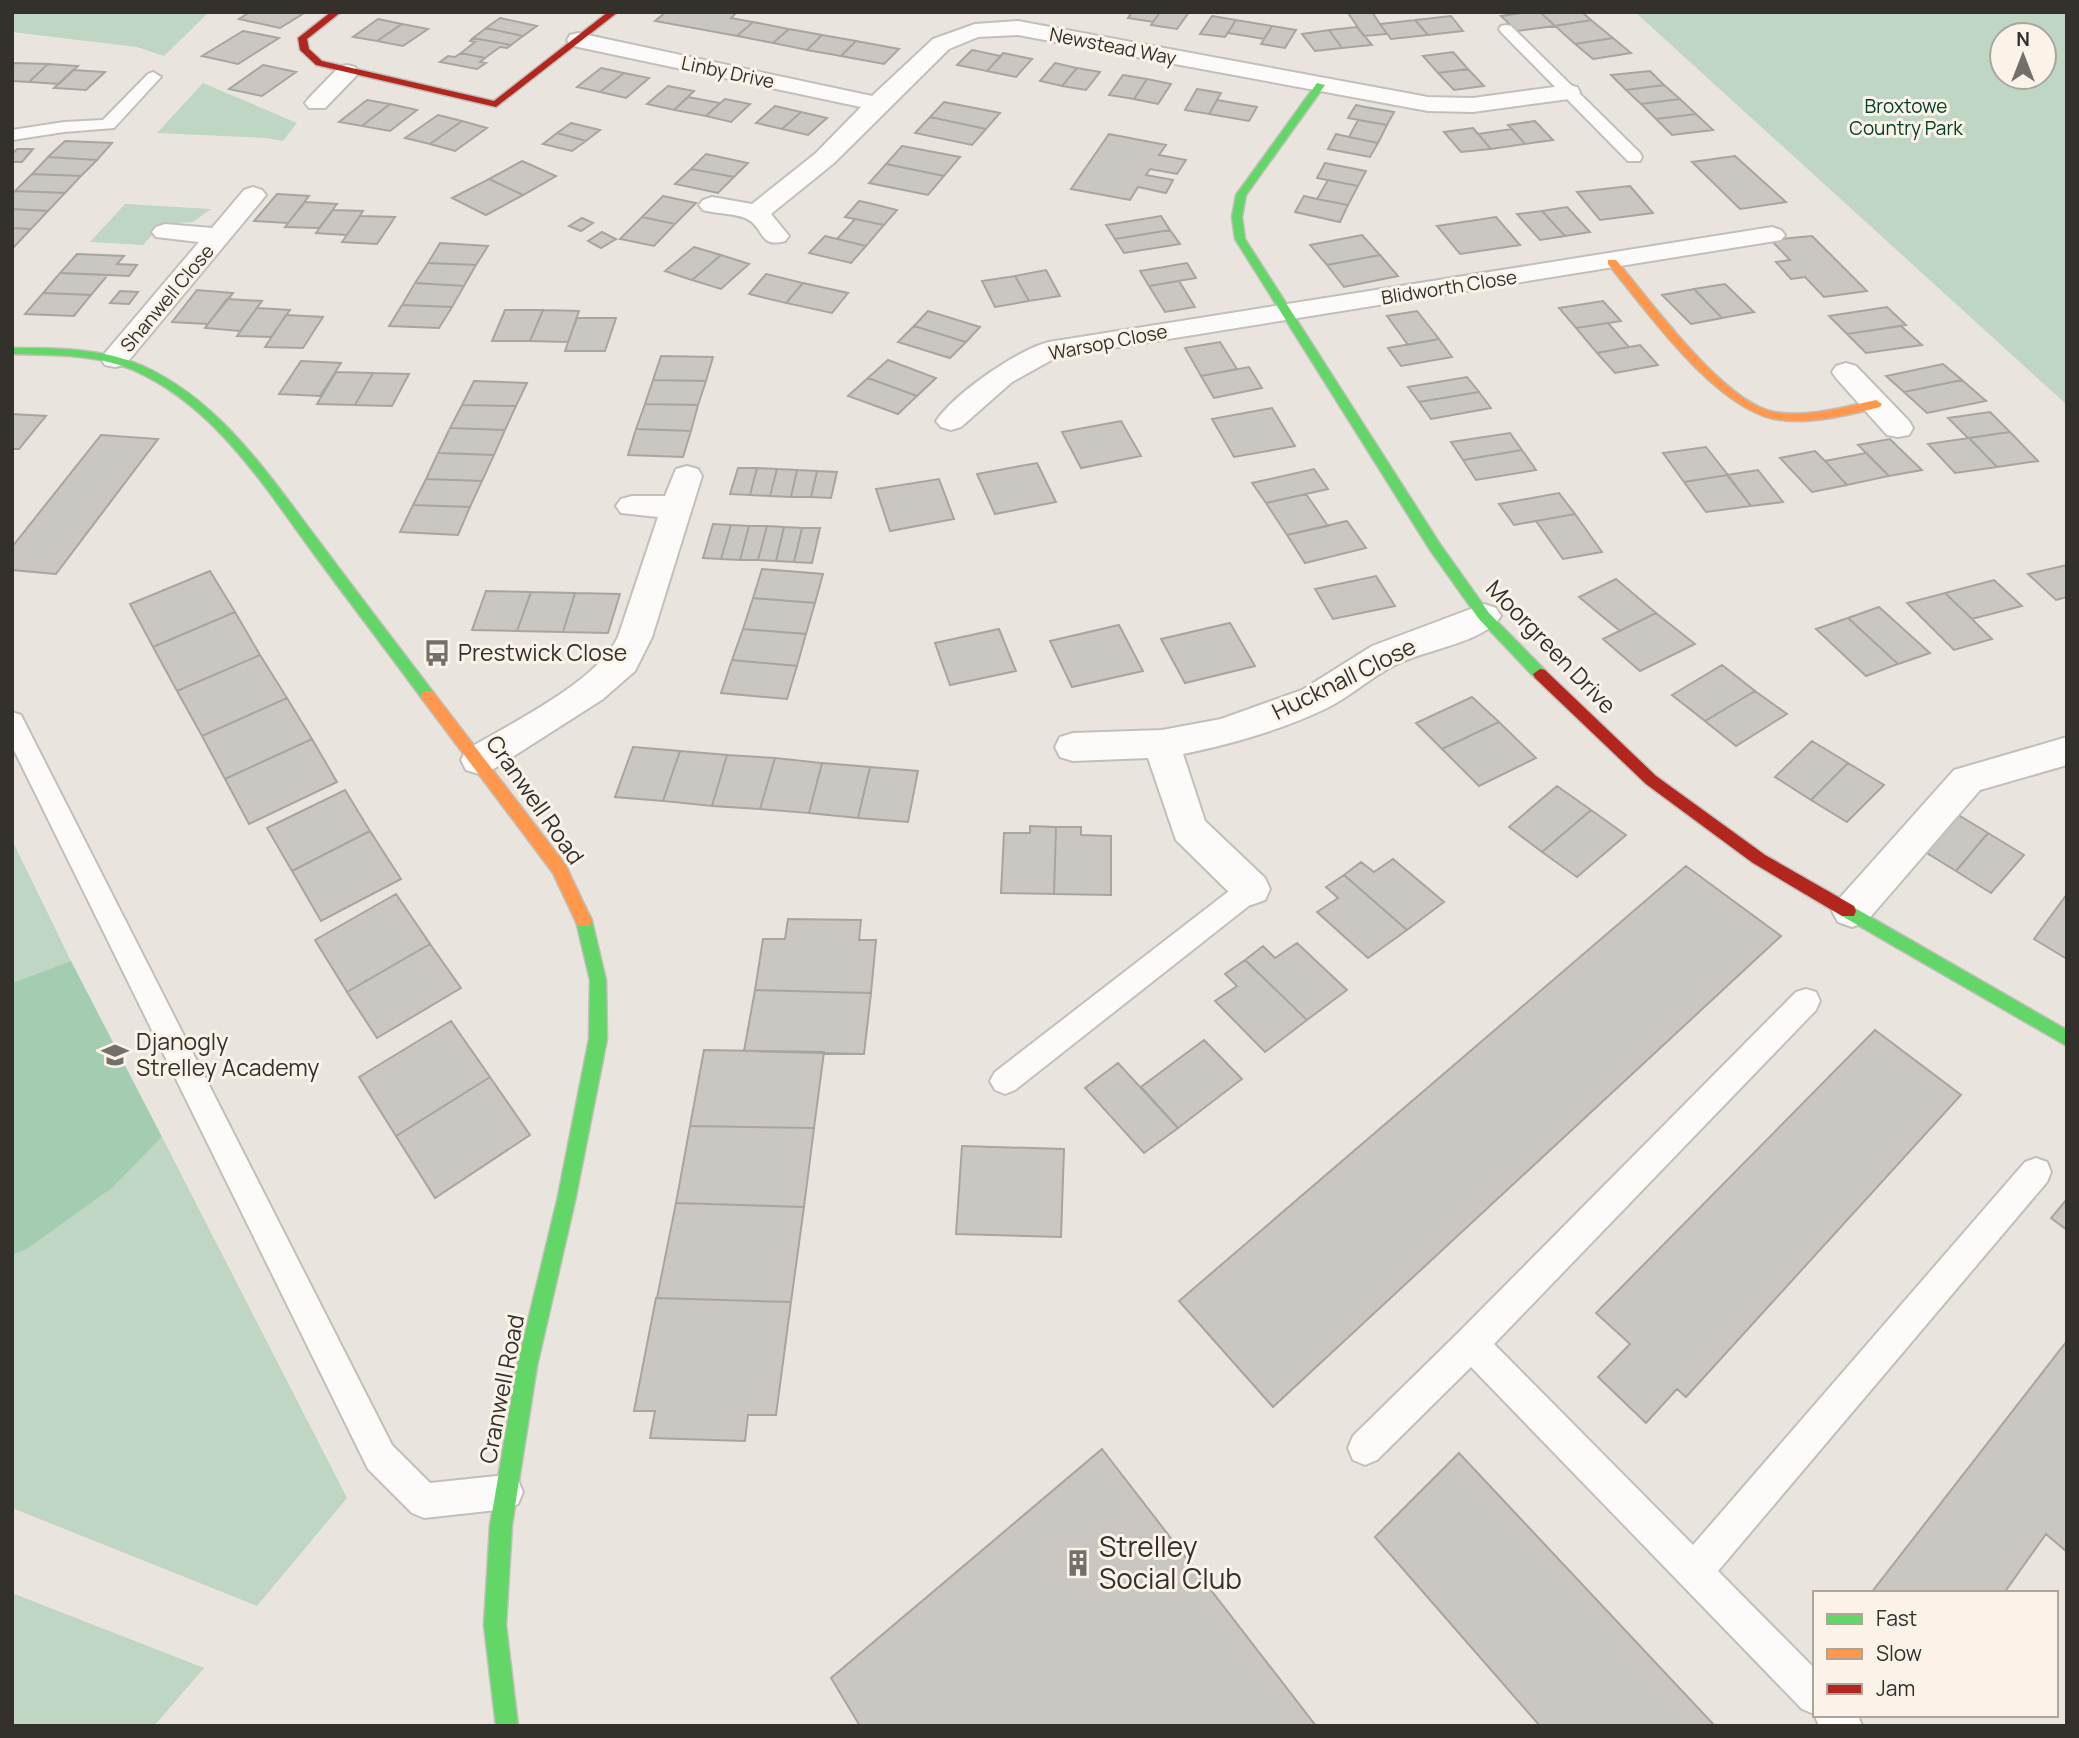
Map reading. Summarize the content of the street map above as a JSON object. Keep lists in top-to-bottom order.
{
  "streets": {
    "street": [
      "Newstead Way",
      "Linby Drive",
      "Blidworth Close",
      "Shanwell Close",
      "Warsop Close",
      "Moorgreen Drive",
      "Hucknall Close",
      "Cranwell Road"
    ]
  },
  "crossings": [
    ["Newstead Way", "Linby Drive"],
    ["Newstead Way", "Moorgreen Drive"],
    ["Blidworth Close", "Warsop Close"],
    ["Blidworth Close", "Moorgreen Drive"],
    ["Shanwell Close", "Cranwell Road"],
    ["Warsop Close", "Moorgreen Drive"],
    ["Moorgreen Drive", "Hucknall Close"]
  ],
  "parks": ["Broxtowe Country Park"],
  "places": {
    "bus stop": ["Prestwick Close"],
    "school or university": ["Djanogly Strelley Academy"],
    "building": ["Strelley Social Club"]
  },
  "legend": ["Fast", "Slow", "Jam"],
  "north": "top"
}
